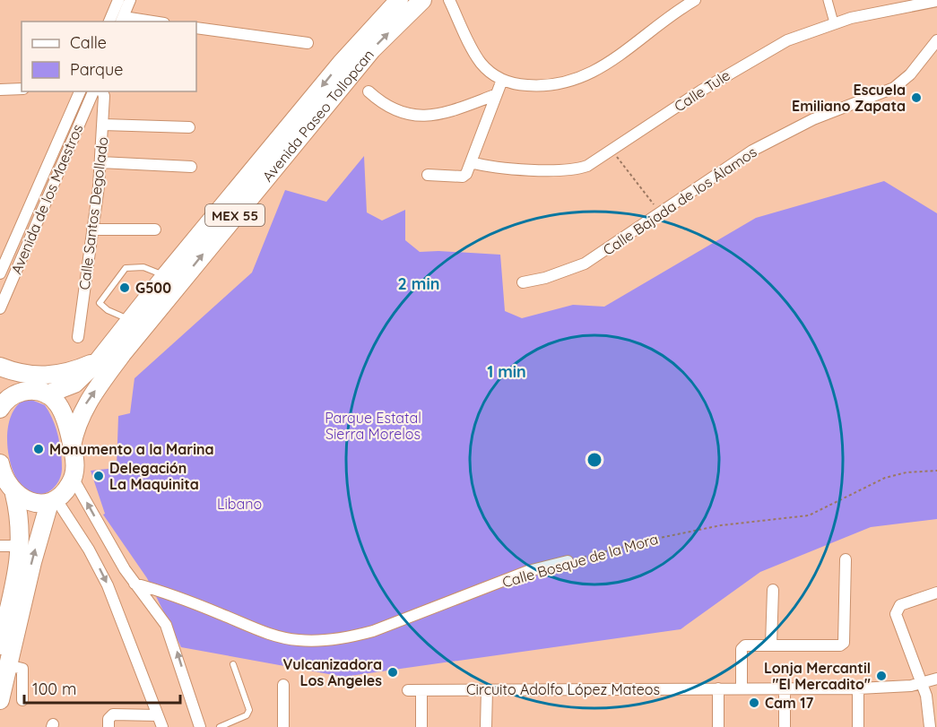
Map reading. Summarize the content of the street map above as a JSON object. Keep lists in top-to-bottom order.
{
  "streets": {
    "highway": ["Avenida Paseo Tollopcan", "MEX 55"],
    "street": [
      "Calle Tule",
      "Avenida de los Maestros",
      "Calle Bajada de los Álamos",
      "Calle Santos Degollado",
      "Calle Bosque de la Mora",
      "Circuito Adolfo López Mateos"
    ]
  },
  "parks": ["Parque Estatal Sierra Morelos", "Libano"],
  "places": [
    "Escuela Emiliano Zapata",
    "G500",
    "Monumento a la Marina",
    "Delegación La Maquinita",
    "Vulcanizadora Los Angeles",
    "Lonja Mercantil \"El Mercadito\"",
    "Cam 17"
  ],
  "legend": ["Calle", "Parque"],
  "scale_bar": "100 m",
  "rings": ["2 min", "1 min"]
}
